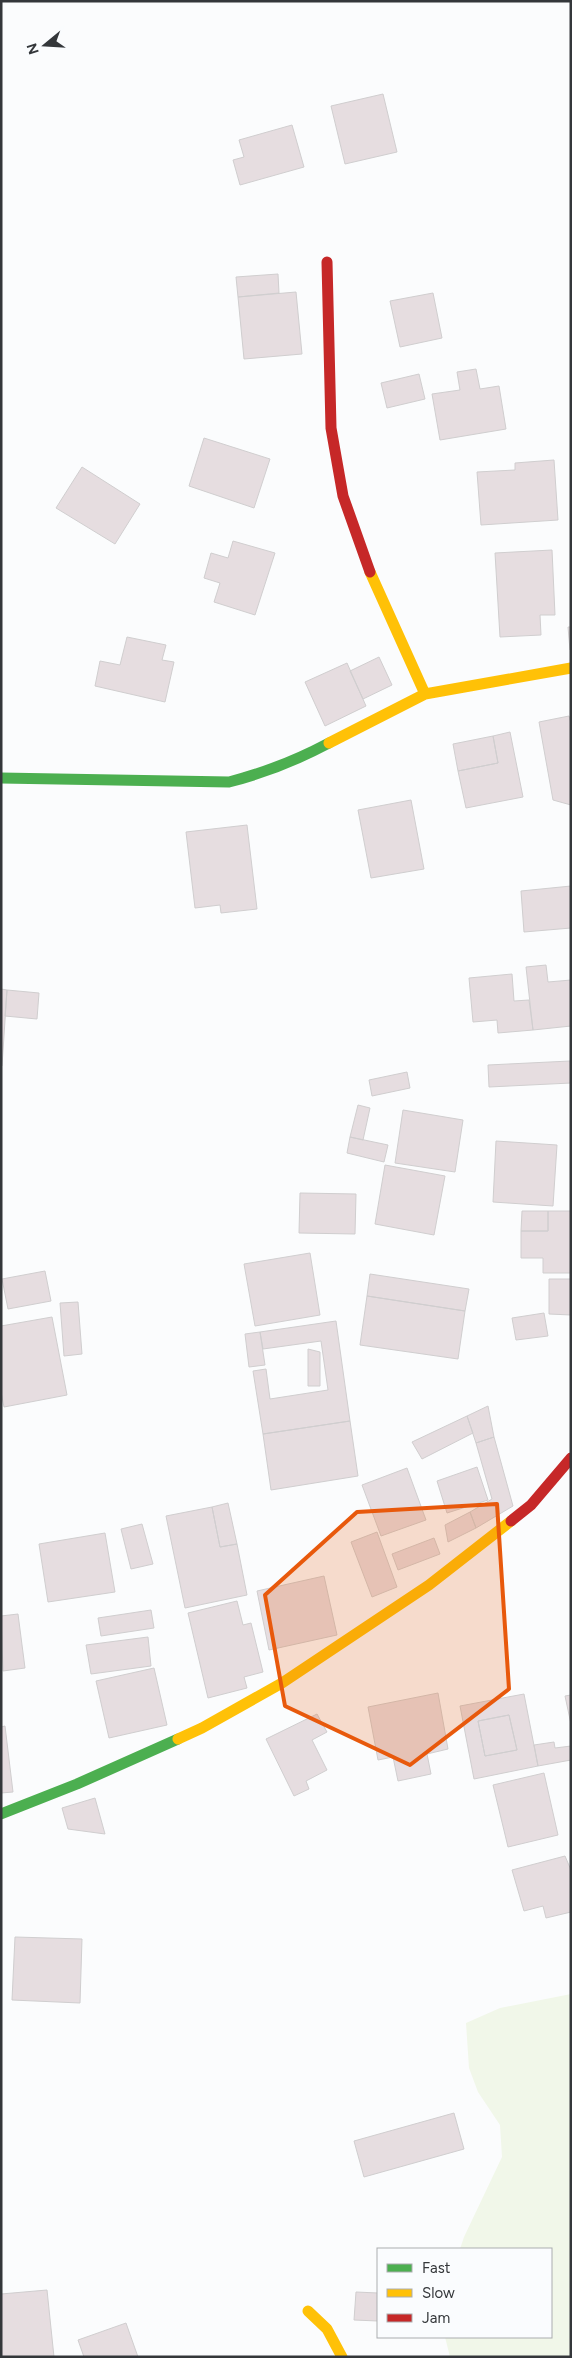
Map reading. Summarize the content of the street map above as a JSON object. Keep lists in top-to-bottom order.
{
  "legend": ["Fast", "Slow", "Jam"],
  "north": "left"
}
